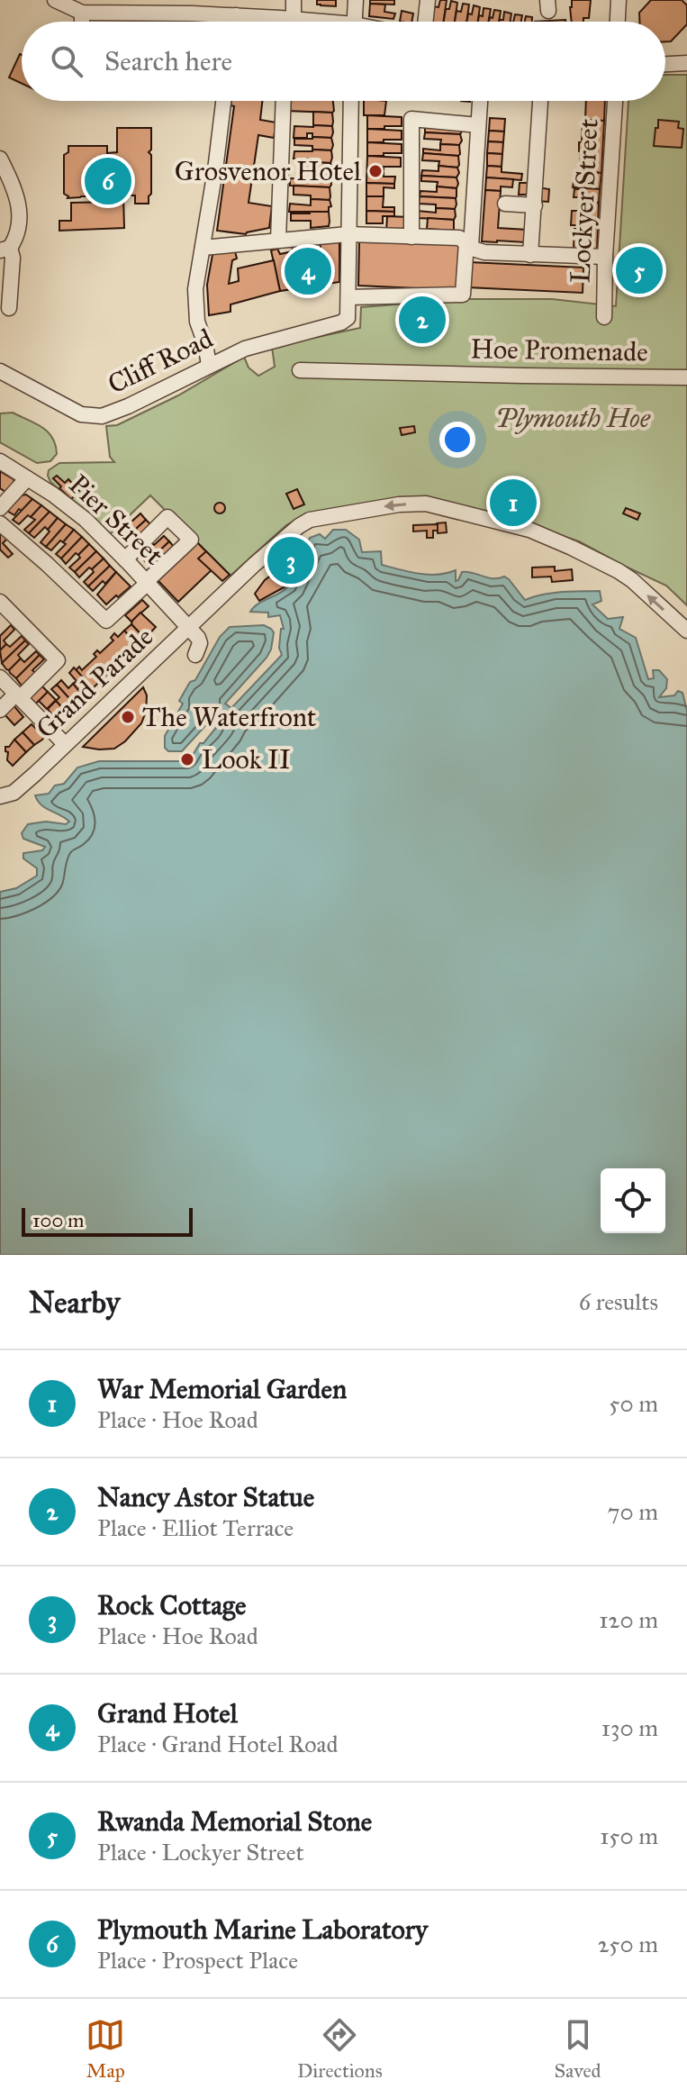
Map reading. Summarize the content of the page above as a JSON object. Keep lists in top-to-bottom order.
{
  "streets": {
    "street": [
      "Lockyer Street",
      "Hoe Promenade",
      "Cliff Road",
      "Pier Street",
      "Grand Parade"
    ]
  },
  "crossings": [
    ["Pier Street", "Grand Parade"]
  ],
  "one_way": ["Grand Parade"],
  "parks": ["Plymouth Hoe"],
  "places": ["Grosvenor Hotel", "The Waterfront", "Look II"],
  "scale_bar": "100 m",
  "page": {
    "search": "Search here",
    "pins": [
      "6",
      "5",
      "4",
      "2",
      "1",
      "3"
    ],
    "scale": "100 m",
    "heading": ["Nearby", "6 results"],
    "list": [
      {
        "mark": "1",
        "name": "War Memorial Garden",
        "note": "Place · Hoe Road",
        "value": "50 m"
      },
      {
        "mark": "2",
        "name": "Nancy Astor Statue",
        "note": "Place · Elliot Terrace",
        "value": "70 m"
      },
      {
        "mark": "3",
        "name": "Rock Cottage",
        "note": "Place · Hoe Road",
        "value": "120 m"
      },
      {
        "mark": "4",
        "name": "Grand Hotel",
        "note": "Place · Grand Hotel Road",
        "value": "130 m"
      },
      {
        "mark": "5",
        "name": "Rwanda Memorial Stone",
        "note": "Place · Lockyer Street",
        "value": "150 m"
      },
      {
        "mark": "6",
        "name": "Plymouth Marine Laboratory",
        "note": "Place · Prospect Place",
        "value": "250 m"
      }
    ],
    "nav": ["Map", "Directions", "Saved"]
  }
}
